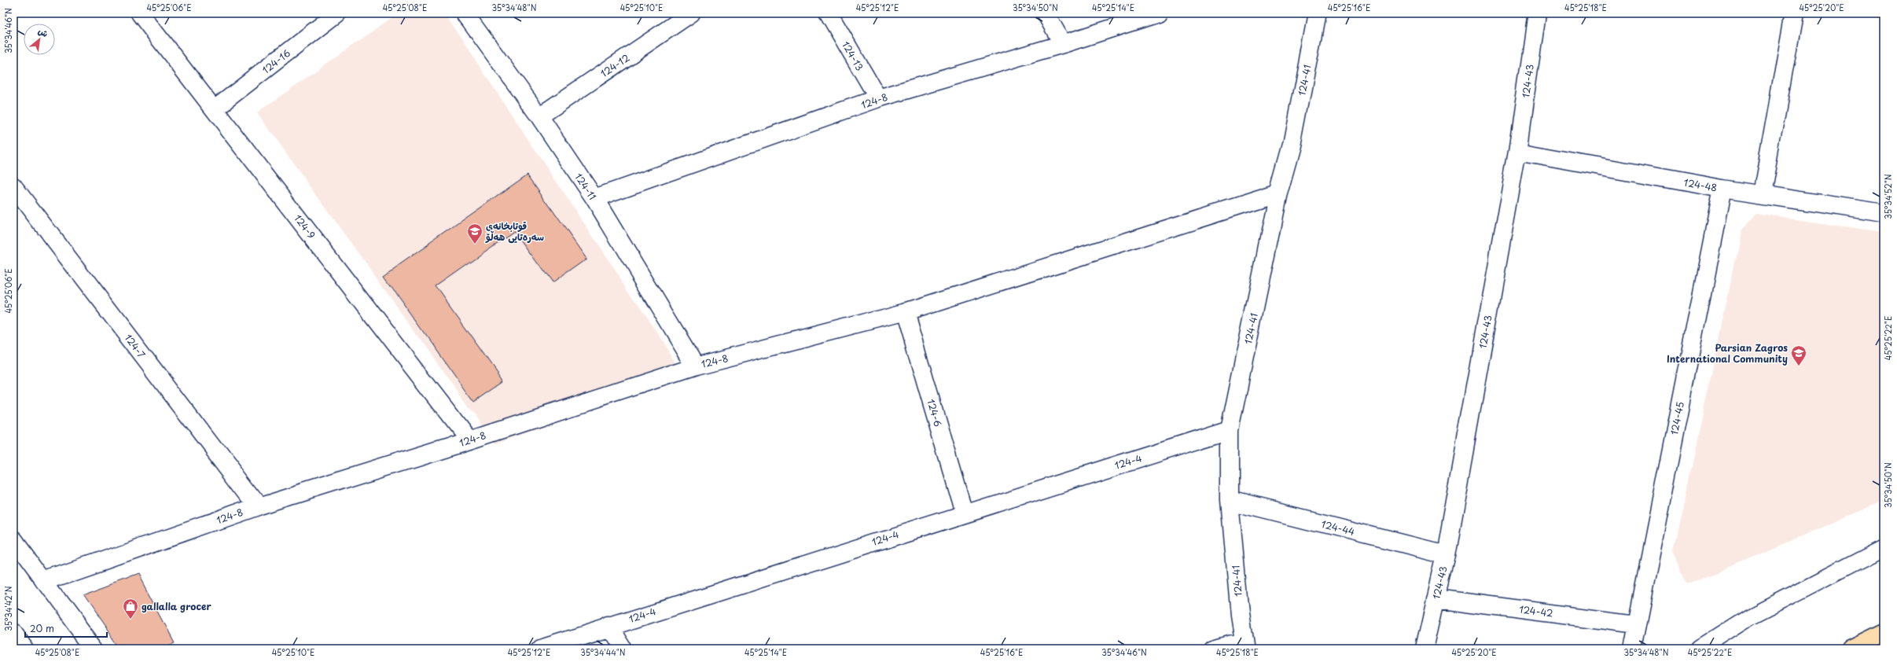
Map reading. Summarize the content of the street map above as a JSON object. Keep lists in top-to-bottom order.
{
  "streets": {
    "street": [
      "124-13",
      "124-16",
      "124-12",
      "124-41",
      "124-43",
      "124-8",
      "124-48",
      "124-11",
      "124-9",
      "124-7",
      "124-6",
      "124-45",
      "124-4",
      "124-44",
      "124-42"
    ]
  },
  "crossings": [
    ["124-13", "124-8"],
    ["124-16", "124-9"],
    ["124-12", "124-11"],
    ["124-41", "124-8"],
    ["124-41", "124-4"],
    ["124-41", "124-44"],
    ["124-43", "124-48"],
    ["124-43", "124-44"],
    ["124-43", "124-42"],
    ["124-8", "124-11"],
    ["124-8", "124-9"],
    ["124-8", "124-7"],
    ["124-8", "124-6"],
    ["124-48", "124-45"],
    ["124-6", "124-4"],
    ["124-45", "124-42"]
  ],
  "places": {
    "school or university": ["قوتابخانەی سەرەتایی هەڵۆ", "Parsian Zagros International Community"],
    "shop": ["gallalla grocer"]
  },
  "scale_bar": "20 m",
  "north": "top right",
  "coordinates": [
    "45°25'06\"E",
    "45°25'08\"E",
    "35°34'48\"N",
    "45°25'10\"E",
    "45°25'12\"E",
    "35°34'50\"N",
    "45°25'14\"E",
    "45°25'16\"E",
    "45°25'18\"E",
    "45°25'20\"E",
    "35°34'46\"N",
    "35°34'52\"N",
    "45°25'22\"E",
    "35°34'42\"N",
    "35°34'44\"N"
  ]
}
